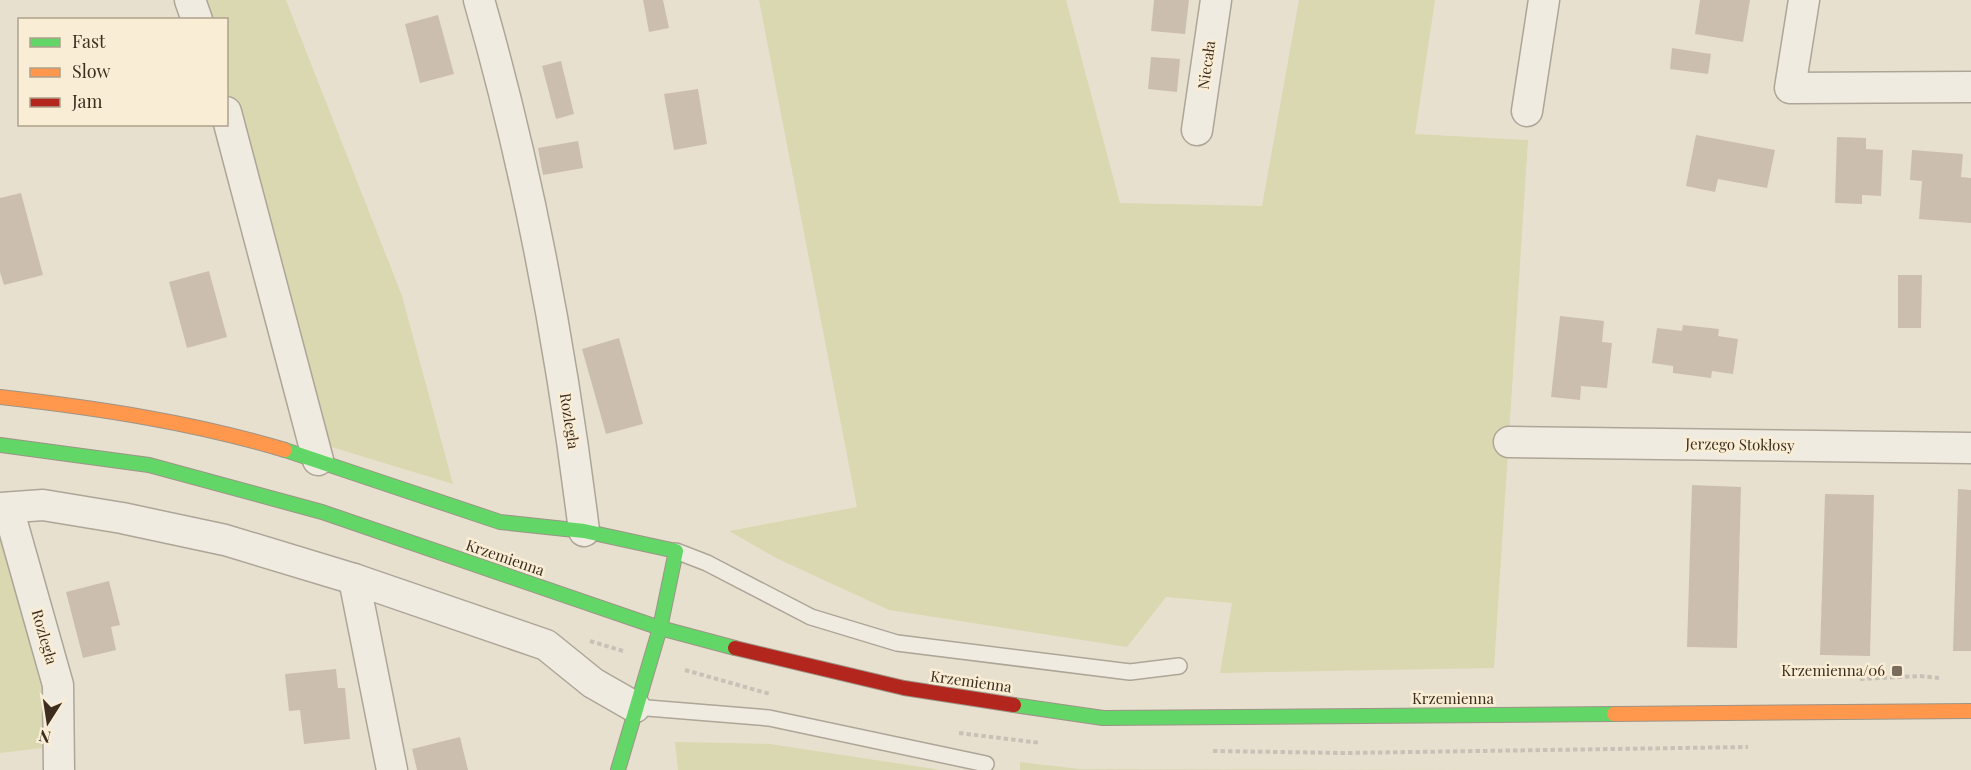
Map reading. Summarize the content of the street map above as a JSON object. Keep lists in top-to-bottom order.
{
  "streets": {
    "main road": ["Krzemienna"],
    "street": ["Niecała", "Rozległa", "Jerzego Stokłosy"]
  },
  "places": {
    "transit": ["Krzemienna/06"]
  },
  "legend": ["Fast", "Slow", "Jam"],
  "north": "bottom"
}
